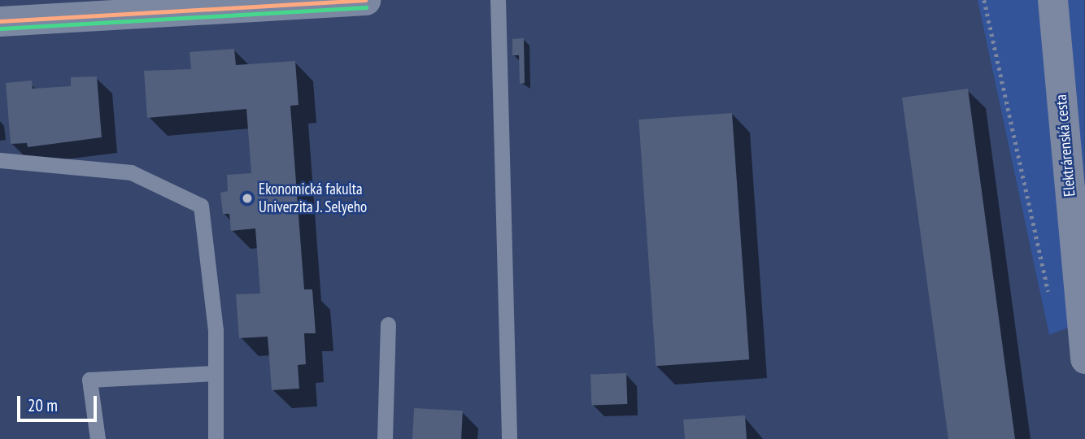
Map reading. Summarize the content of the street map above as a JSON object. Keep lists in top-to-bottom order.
{
  "streets": {
    "street": ["Elektrárenská cesta"]
  },
  "places": ["Ekonomická fakulta Univerzita J. Selyeho"],
  "scale_bar": "20 m"
}
